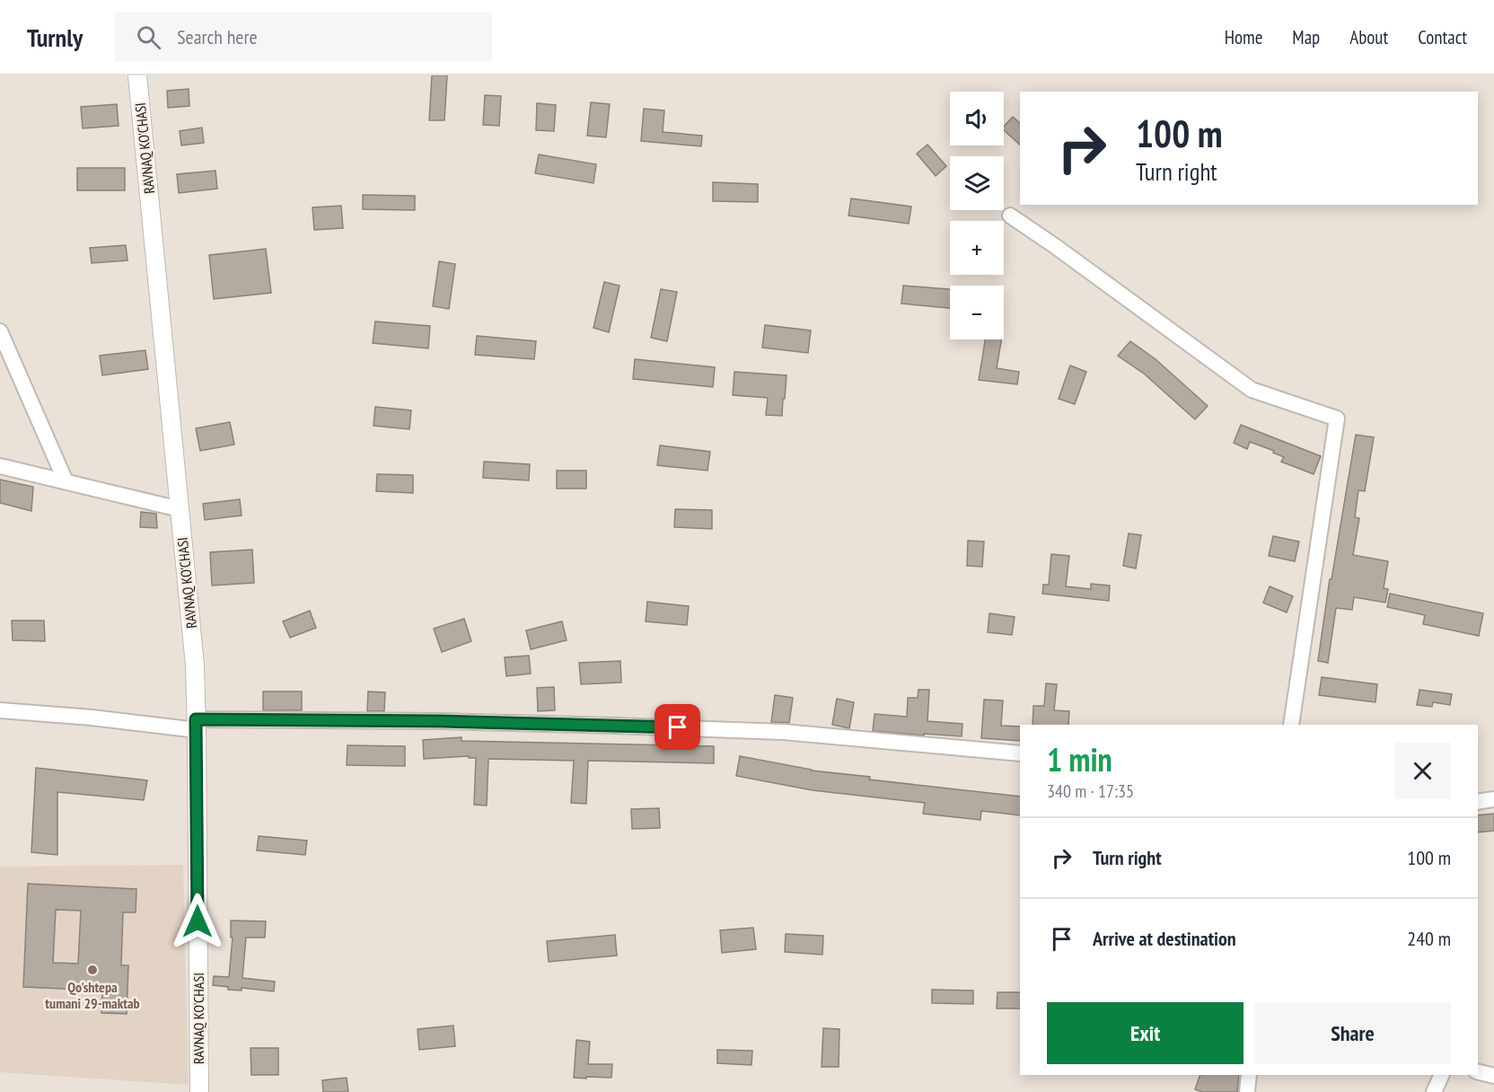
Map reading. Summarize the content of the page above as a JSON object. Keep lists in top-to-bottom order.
{
  "streets": {
    "street": ["RAVNAQ KO'CHASI"]
  },
  "places": ["Qo'shtepa tumani 29-maktab"],
  "page": {
    "header": "Turnly",
    "search": "Search here",
    "nav": [
      "Home",
      "Map",
      "About",
      "Contact"
    ],
    "map_buttons": ["+", "−"],
    "turn": ["100 m", "Turn right"],
    "heading": ["1 min", "340 m · 17:35"],
    "list": [
      {
        "name": "Turn right",
        "value": "100 m"
      },
      {
        "name": "Arrive at destination",
        "value": "240 m"
      }
    ],
    "buttons": ["Exit", "Share"]
  }
}
